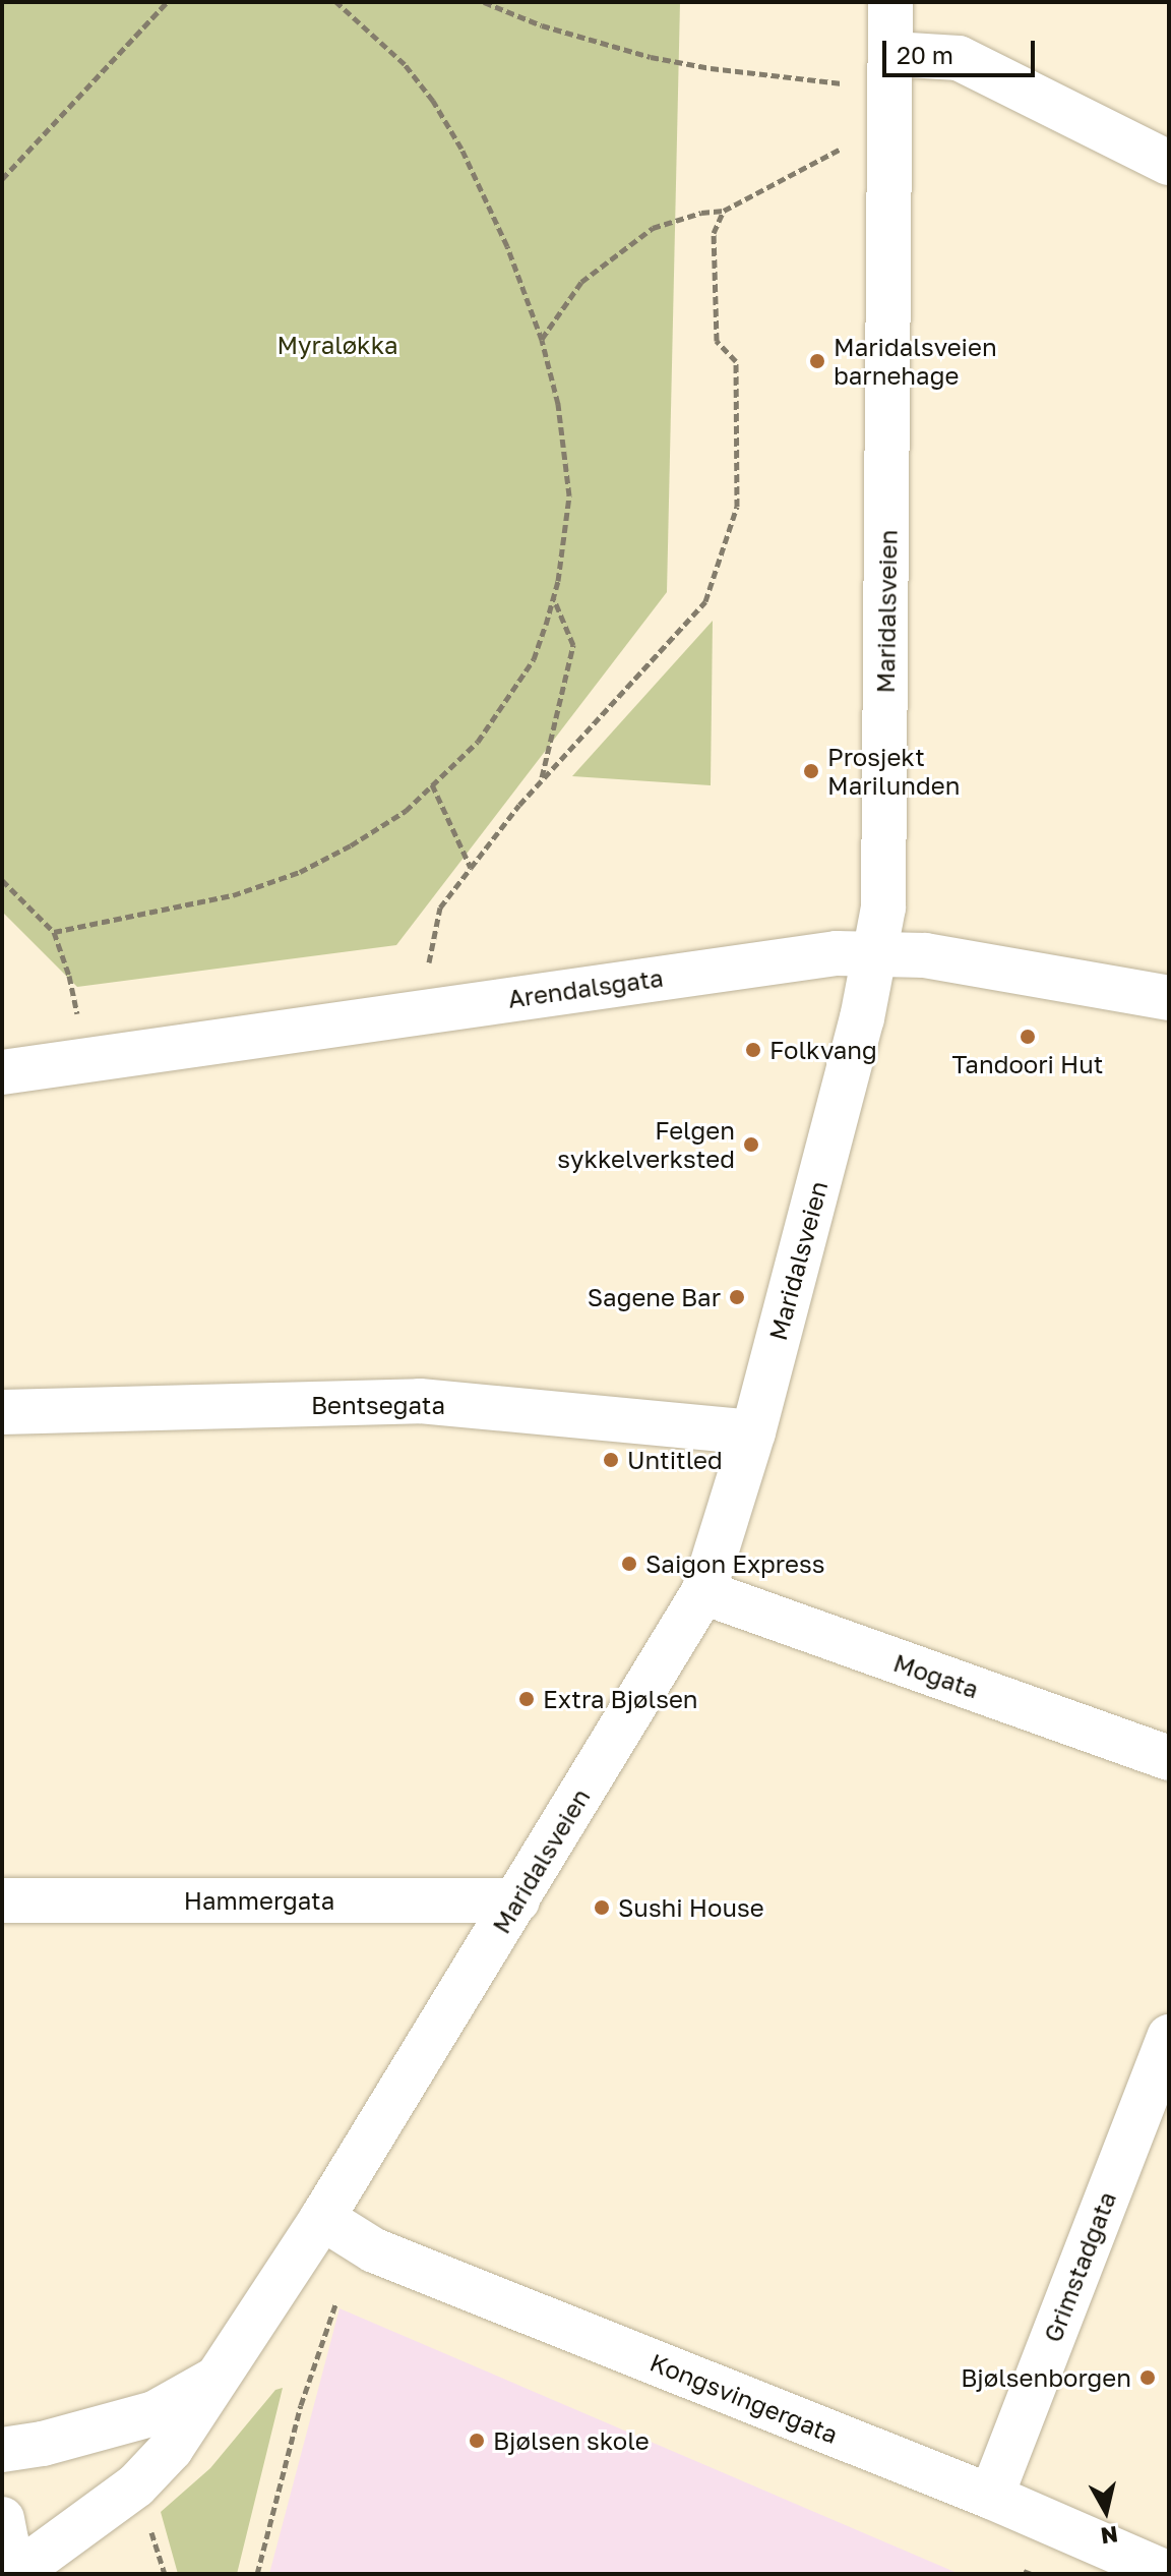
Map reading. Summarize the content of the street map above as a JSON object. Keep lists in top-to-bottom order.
{
  "streets": {
    "street": [
      "Maridalsveien",
      "Arendalsgata",
      "Bentsegata",
      "Mogata",
      "Hammergata",
      "Grimstadgata",
      "Kongsvingergata"
    ]
  },
  "crossings": [
    ["Maridalsveien", "Arendalsgata"],
    ["Maridalsveien", "Bentsegata"],
    ["Maridalsveien", "Mogata"],
    ["Maridalsveien", "Hammergata"],
    ["Maridalsveien", "Kongsvingergata"],
    ["Grimstadgata", "Kongsvingergata"]
  ],
  "parks": ["Myraløkka"],
  "places": [
    "Maridalsveien barnehage",
    "Prosjekt Marilunden",
    "Tandoori Hut",
    "Folkvang",
    "Felgen sykkelverksted",
    "Sagene Bar",
    "Untitled",
    "Saigon Express",
    "Extra Bjølsen",
    "Sushi House",
    "Bjølsenborgen",
    "Bjølsen skole"
  ],
  "scale_bar": "20 m",
  "north": "bottom"
}
